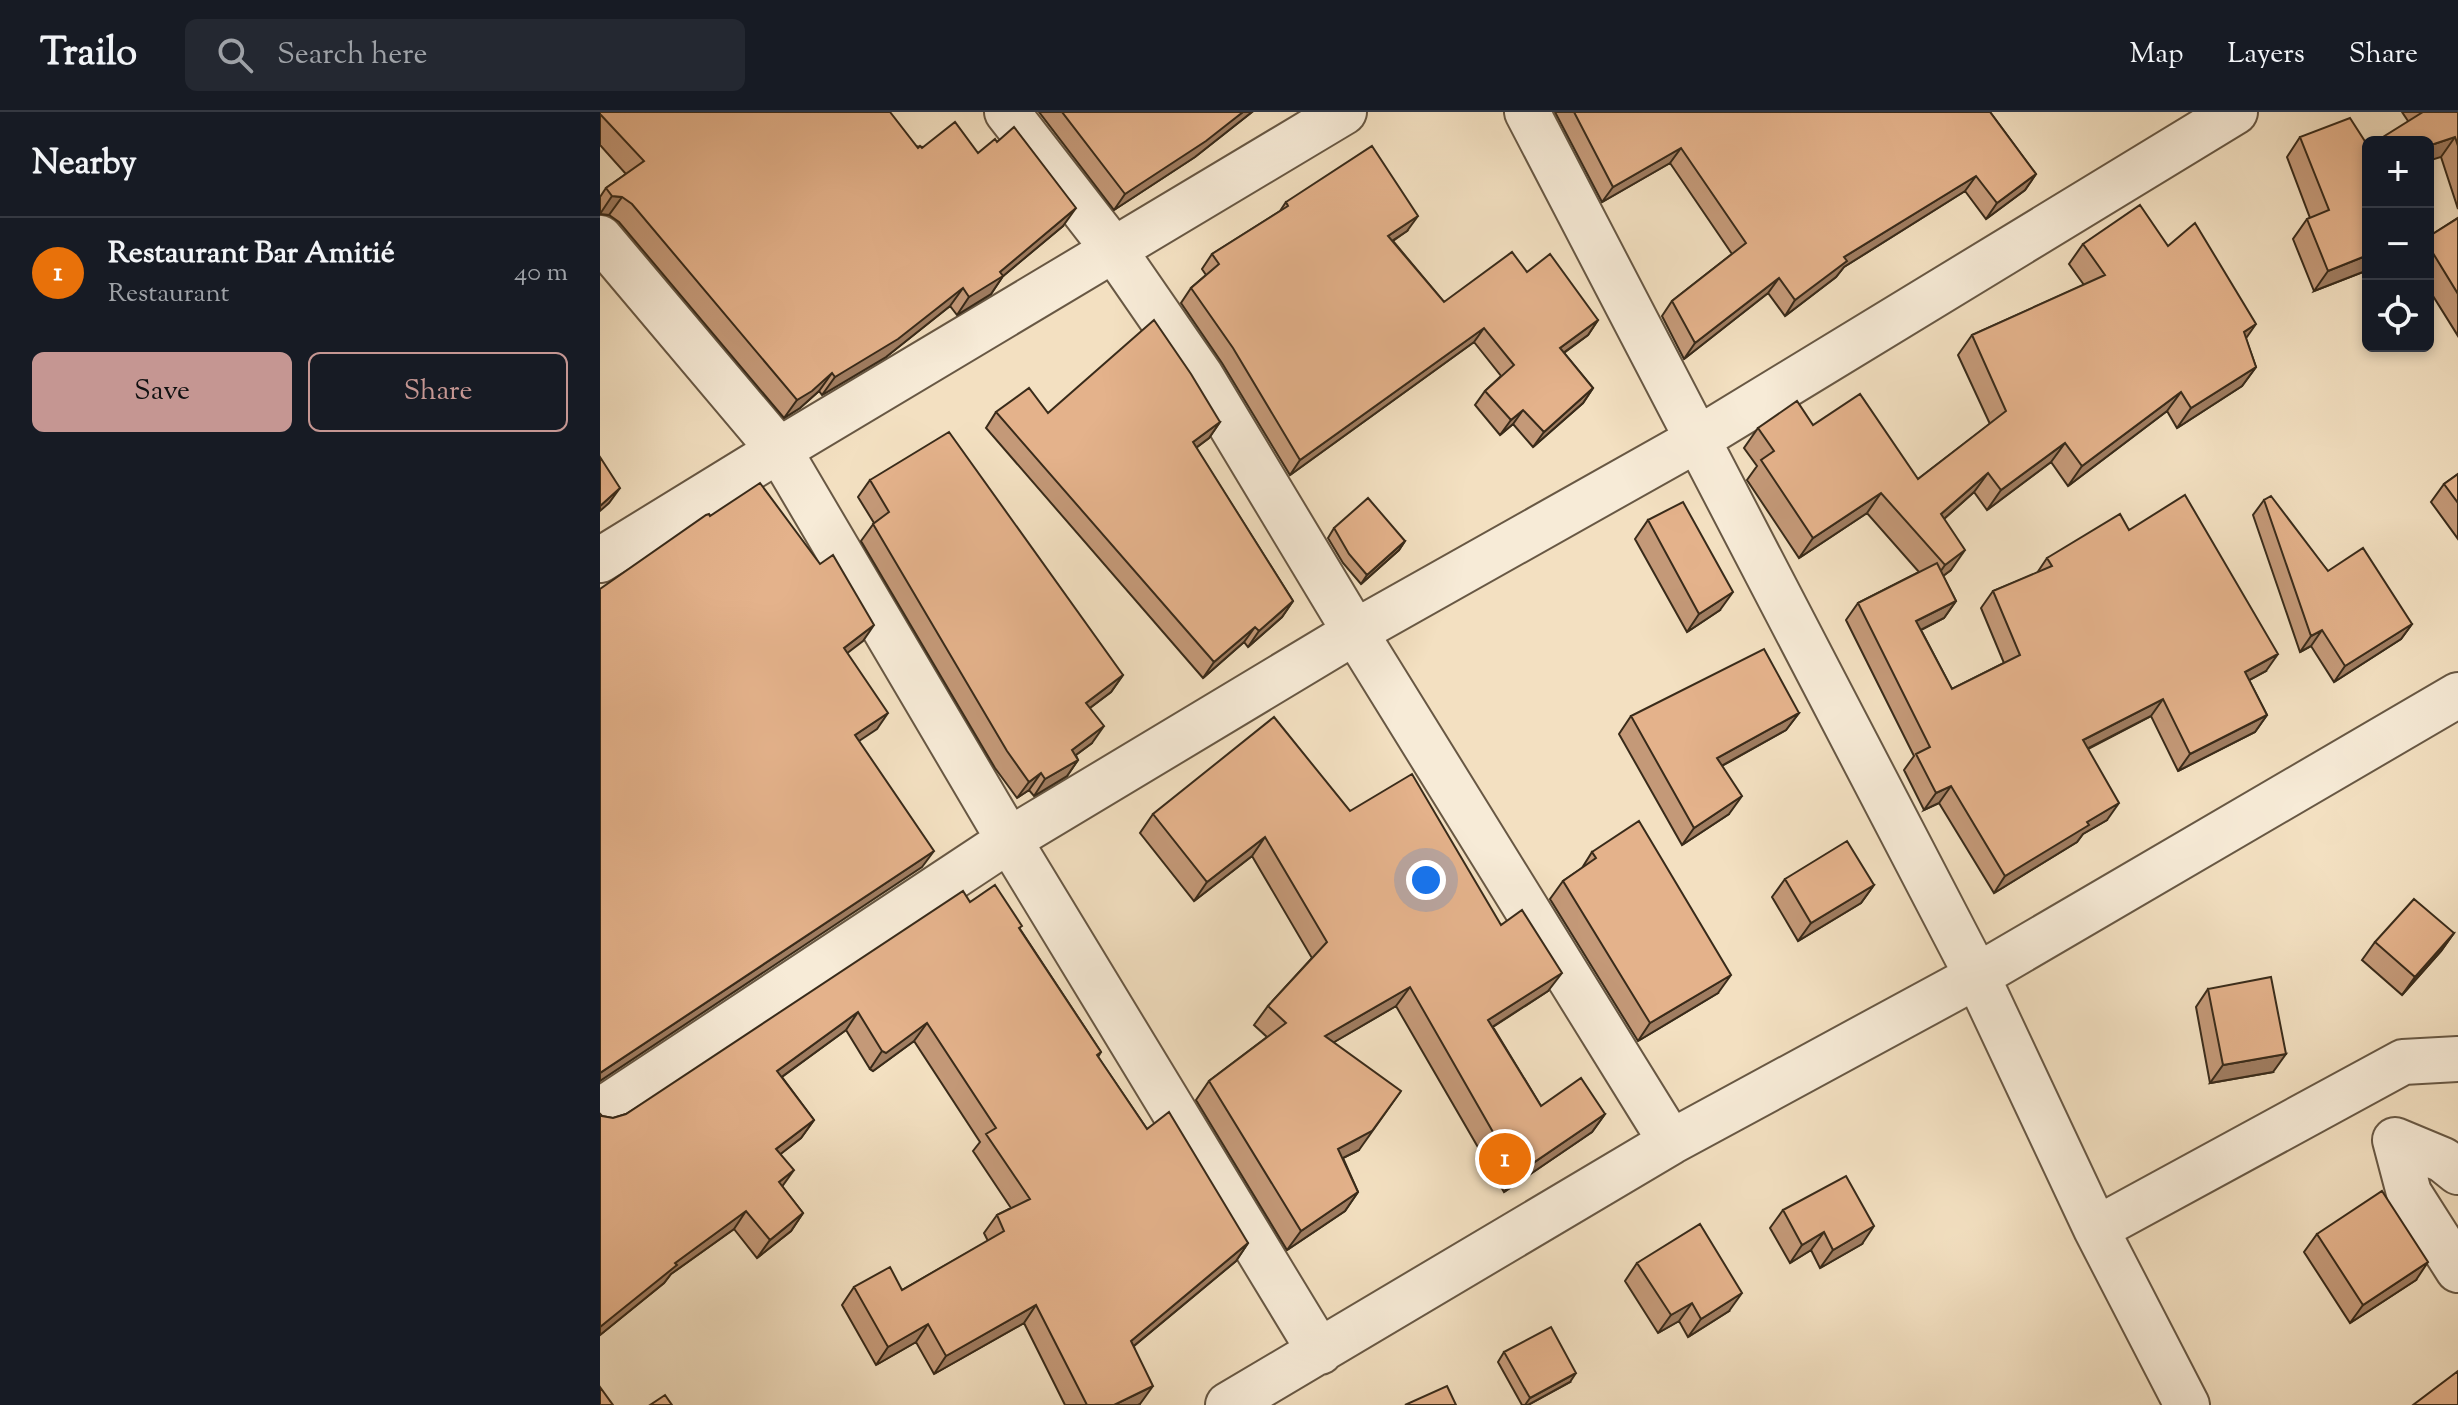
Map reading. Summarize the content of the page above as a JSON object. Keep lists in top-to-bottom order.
{
  "page": {
    "header": "Trailo",
    "search": "Search here",
    "nav": ["Map", "Layers", "Share"],
    "heading": "Nearby",
    "map_buttons": ["+", "−"],
    "list": [
      {
        "mark": "1",
        "name": "Restaurant Bar Amitié",
        "note": "Restaurant",
        "value": "40 m"
      }
    ],
    "buttons": ["Save", "Share"],
    "pins": "1"
  }
}
